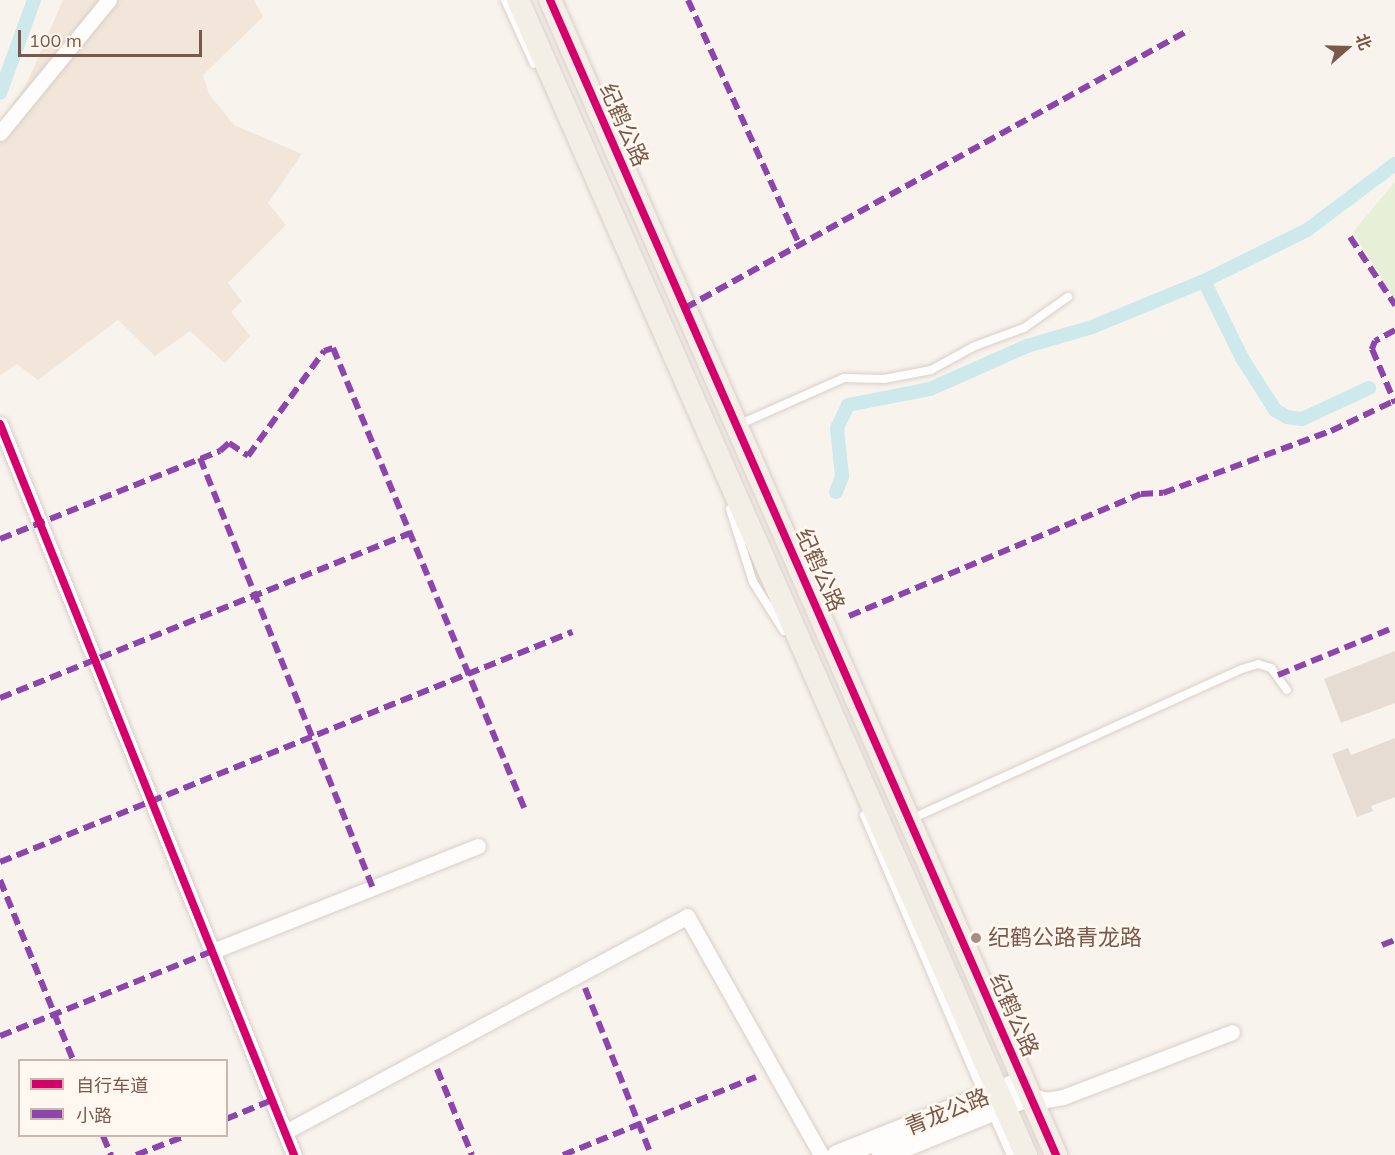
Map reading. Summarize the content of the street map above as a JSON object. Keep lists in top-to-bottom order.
{
  "streets": {
    "main road": ["纪鹤公路"],
    "street": ["青龙公路"]
  },
  "crossings": [
    ["纪鹤公路", "青龙公路"]
  ],
  "places": ["纪鹤公路青龙路"],
  "legend": ["自行车道", "小路"],
  "scale_bar": "100 m",
  "north": "right"
}
